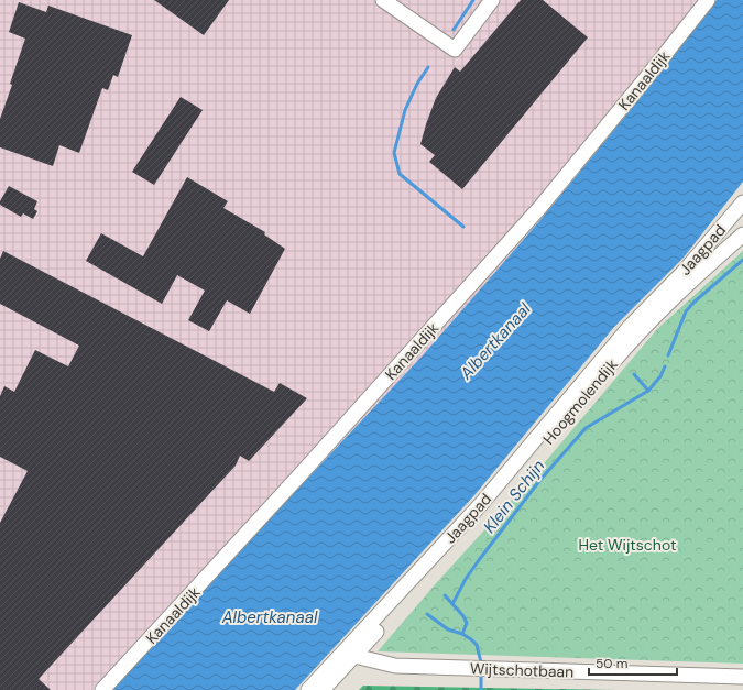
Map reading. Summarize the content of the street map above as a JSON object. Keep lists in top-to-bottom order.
{
  "streets": {
    "street": [
      "Kanaaldijk",
      "Jaagpad",
      "Hoogmolendijk",
      "Wijtschotbaan"
    ]
  },
  "crossings": [
    ["Hoogmolendijk", "Wijtschotbaan"]
  ],
  "water": ["Albertkanaal", "Klein Schijn"],
  "parks": ["Het Wijtschot"],
  "scale_bar": "50 m"
}
